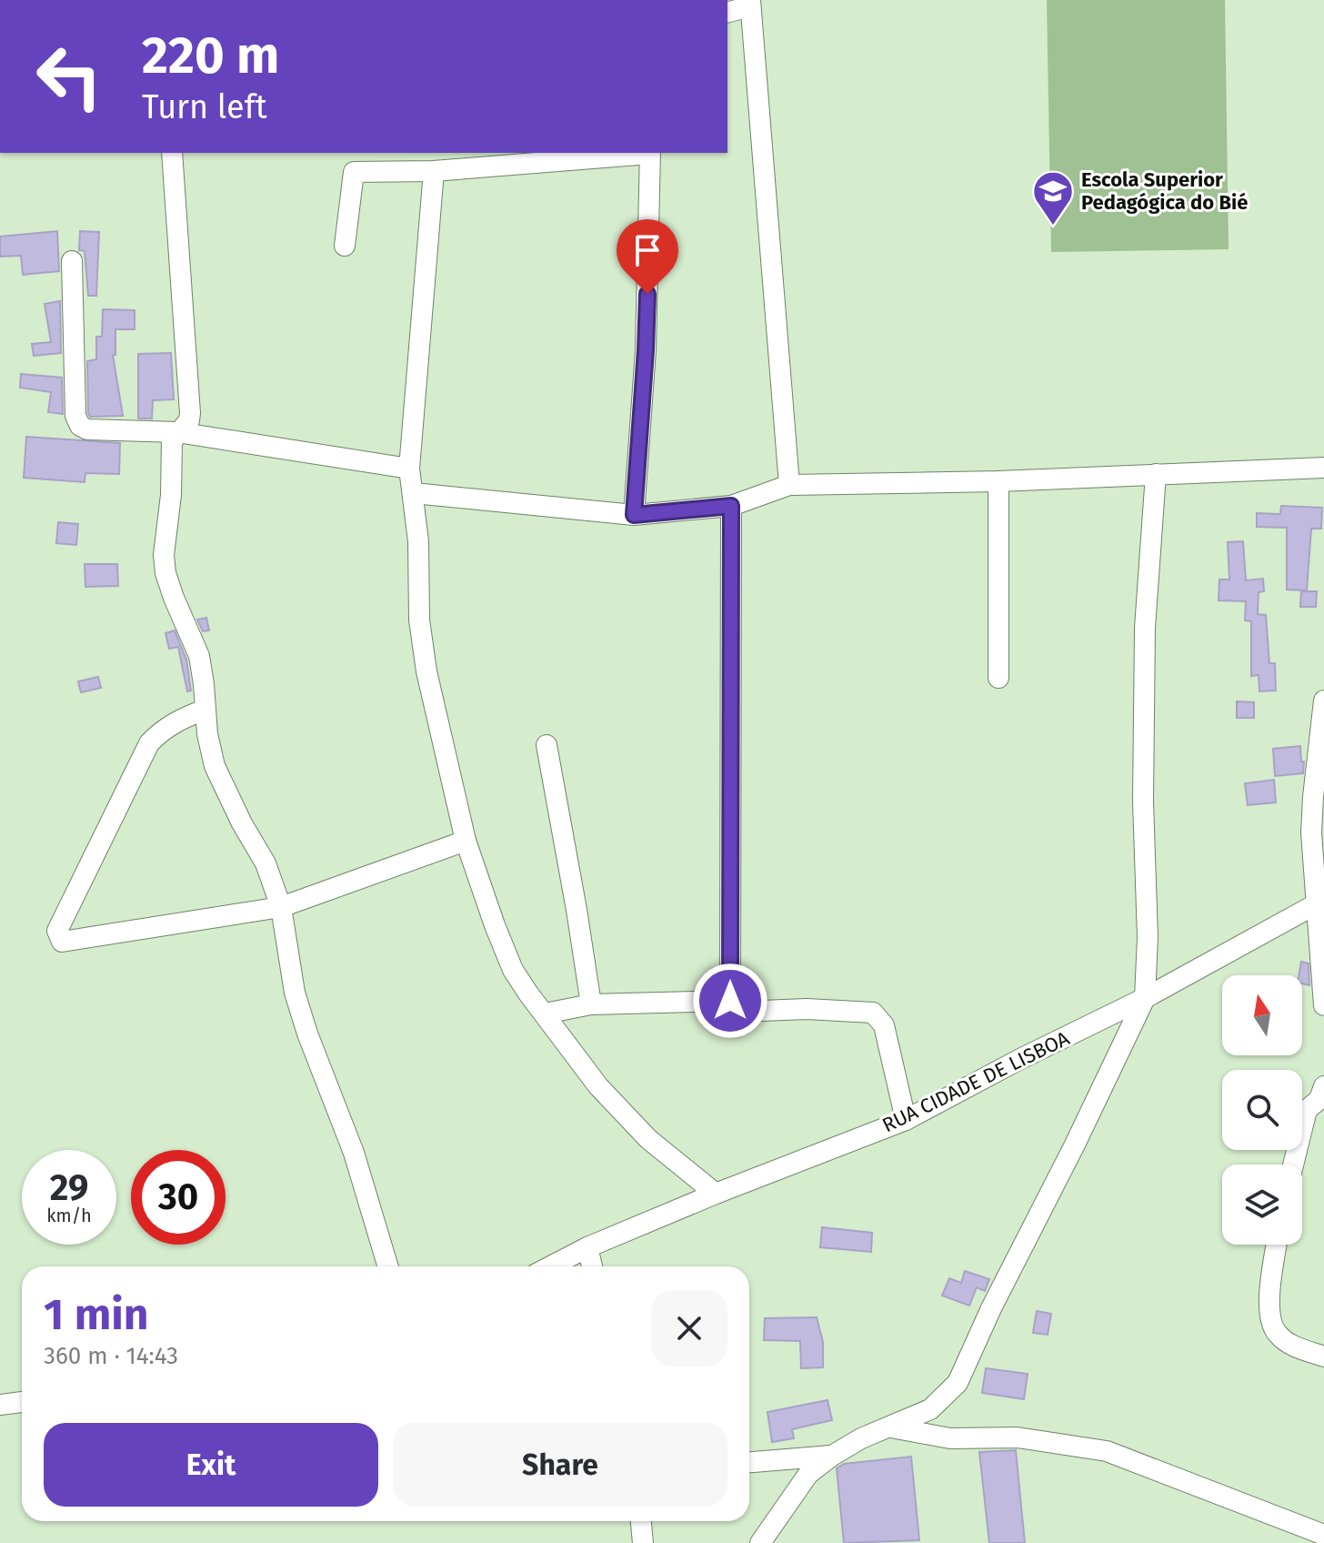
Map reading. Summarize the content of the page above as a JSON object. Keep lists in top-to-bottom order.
{
  "streets": {
    "street": ["RUA CIDADE DE LISBOA"]
  },
  "places": {
    "school or university": ["Escola Superior Pedagógica do Bié"]
  },
  "north": "top",
  "page": {
    "turn": ["220 m", "Turn left"],
    "speed": "29 km/h",
    "limit": "30",
    "heading": ["1 min", "360 m · 14:43"],
    "buttons": ["Exit", "Share"]
  }
}
